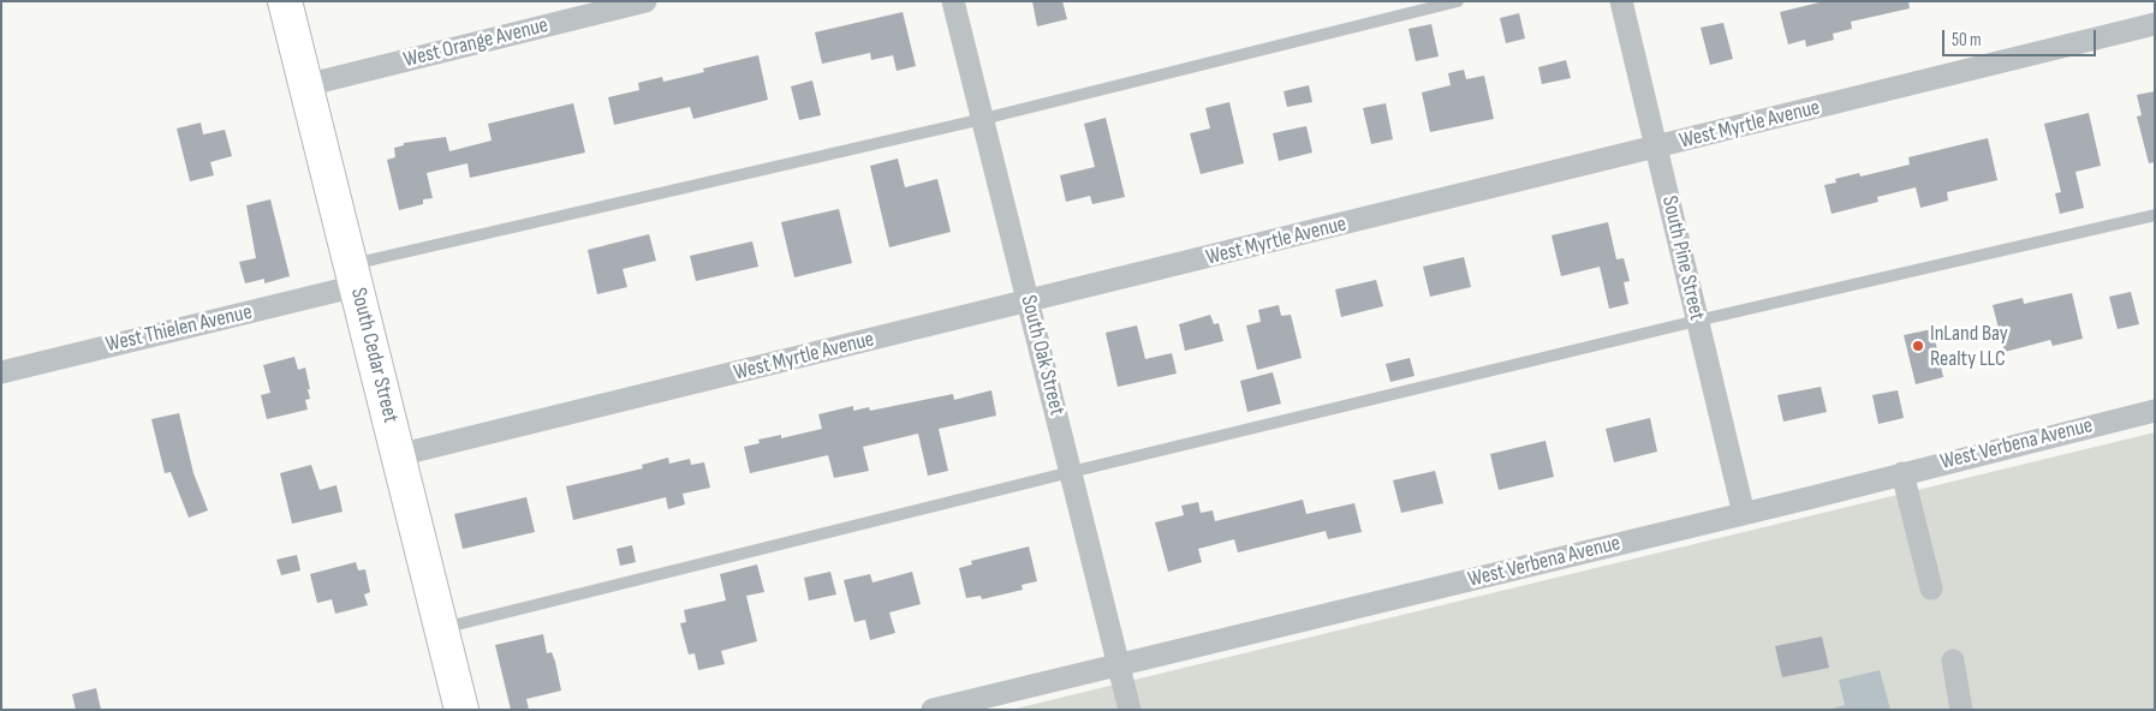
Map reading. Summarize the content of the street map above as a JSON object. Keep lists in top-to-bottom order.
{
  "streets": {
    "street": [
      "West Orange Avenue",
      "West Myrtle Avenue",
      "South Pine Street",
      "West Thielen Avenue",
      "South Cedar Street",
      "South Oak Street",
      "West Verbena Avenue"
    ]
  },
  "crossings": [
    ["West Orange Avenue", "South Cedar Street"],
    ["West Myrtle Avenue", "South Pine Street"],
    ["West Myrtle Avenue", "South Cedar Street"],
    ["West Myrtle Avenue", "South Oak Street"],
    ["South Pine Street", "West Verbena Avenue"],
    ["West Thielen Avenue", "South Cedar Street"],
    ["South Oak Street", "West Verbena Avenue"]
  ],
  "places": ["InLand Bay Realty LLC"],
  "scale_bar": "50 m"
}
